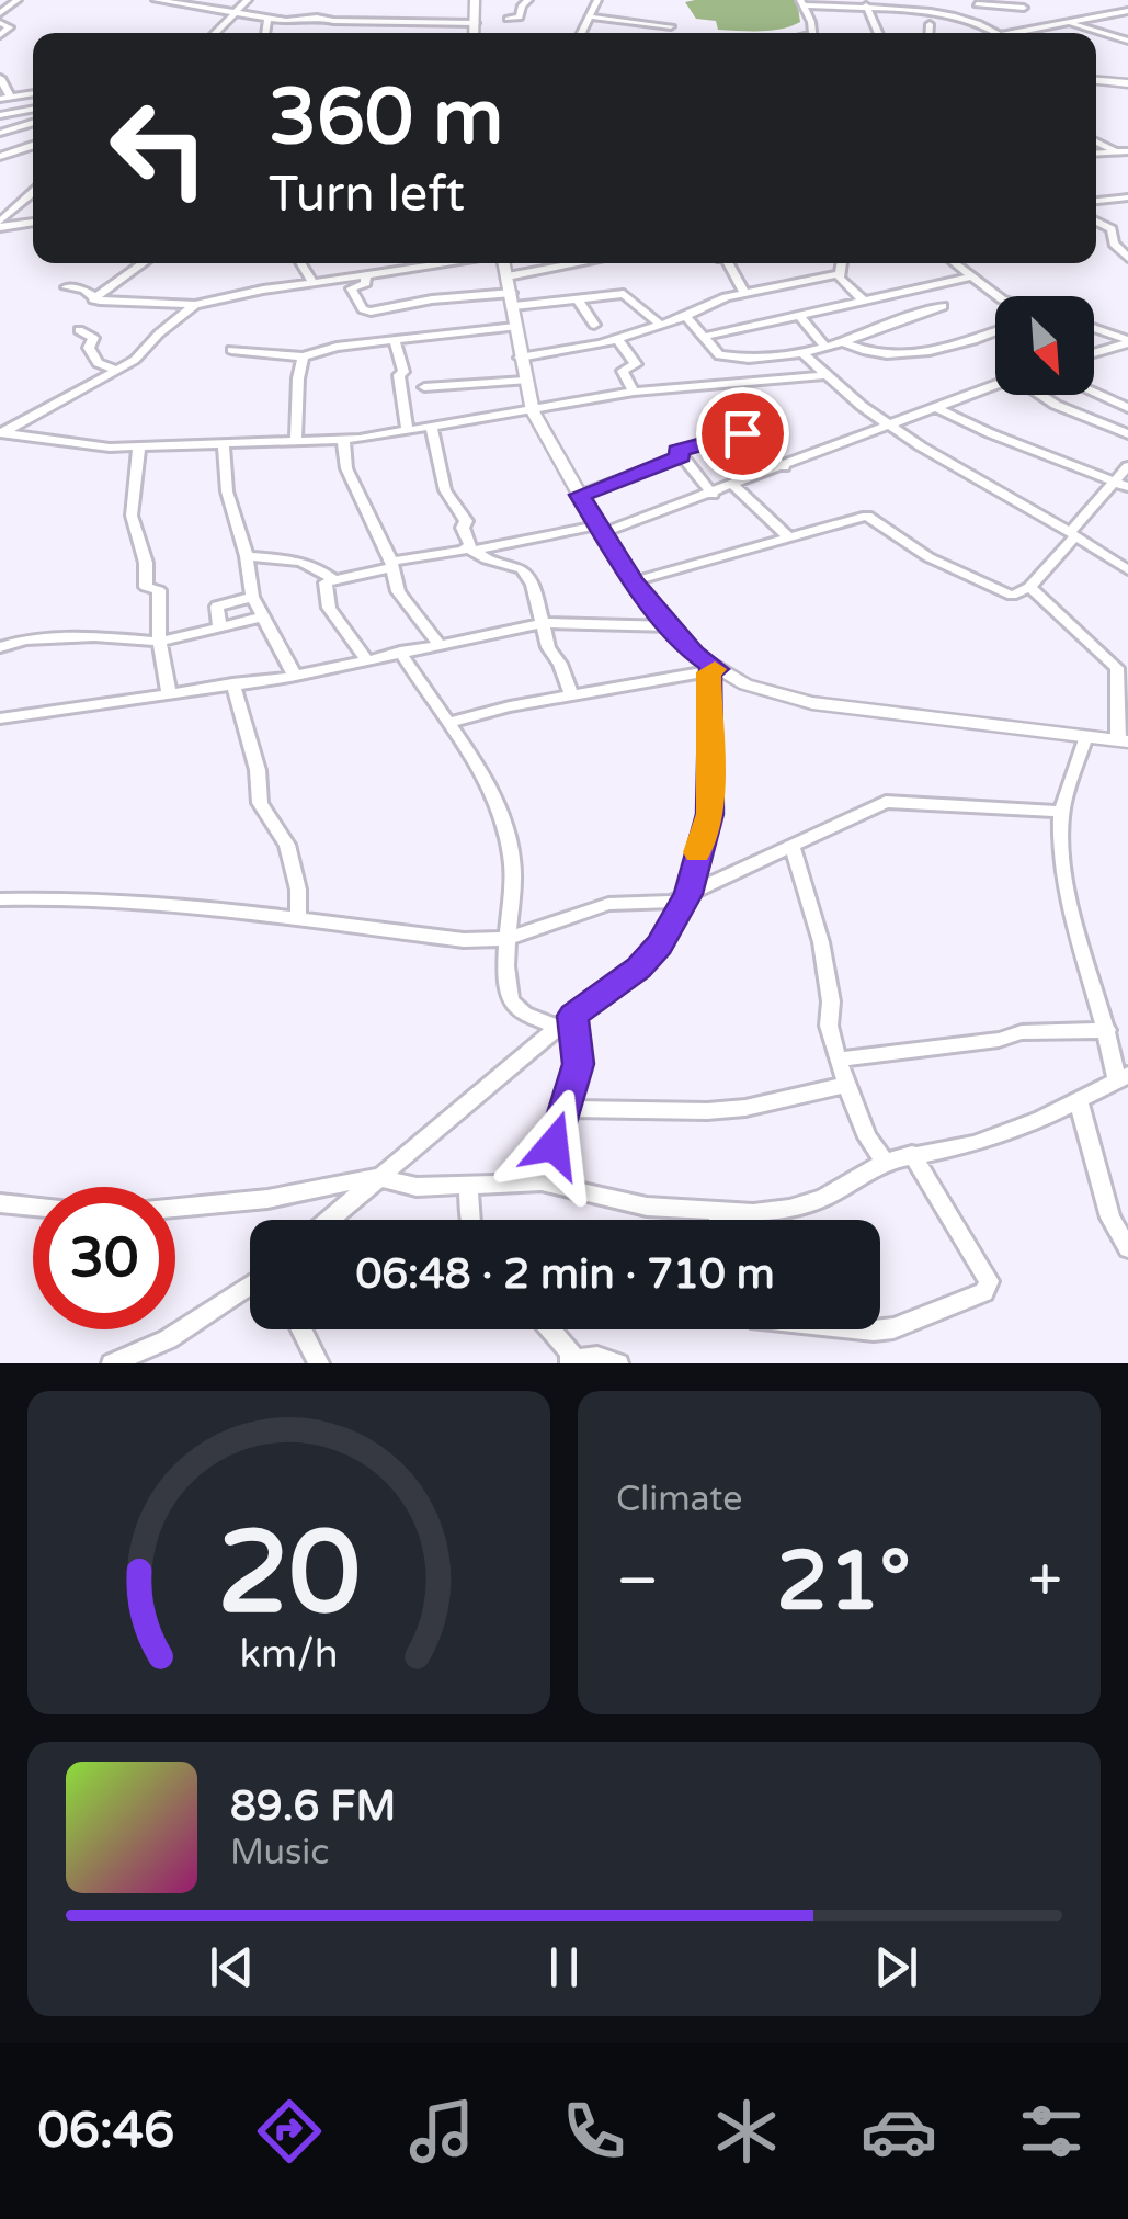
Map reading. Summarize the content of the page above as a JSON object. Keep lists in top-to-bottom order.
{
  "north": "bottom right",
  "page": {
    "turn": ["360 m", "Turn left"],
    "limit": "30",
    "trip": "06:48 · 2 min · 710 m",
    "tile": "Climate",
    "heat": ["−", "21°", "+"],
    "song": ["89.6 FM", "Music"],
    "tabs": "06:46",
    "gauge": ["20", "km/h"]
  }
}
